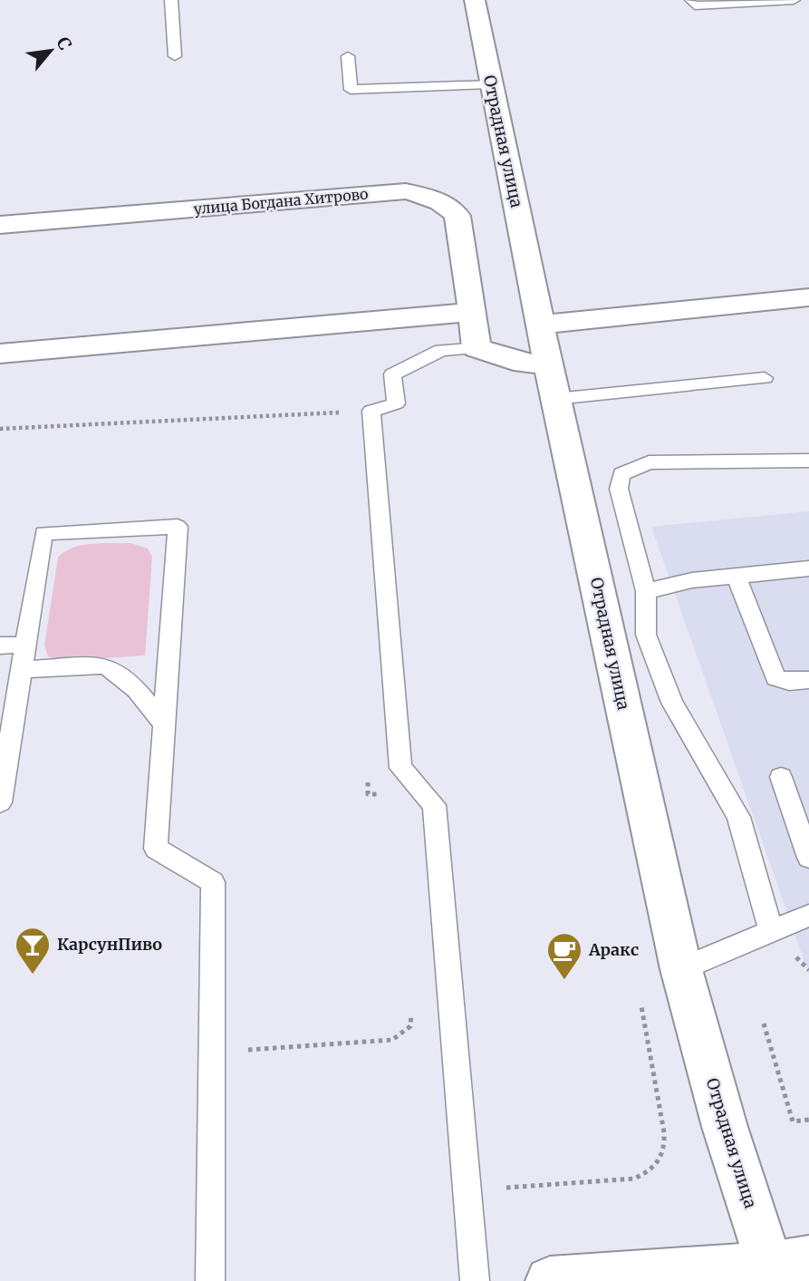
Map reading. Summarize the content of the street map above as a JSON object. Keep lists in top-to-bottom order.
{
  "streets": {
    "street": ["Отрадная улица", "улица Богдана Хитрово"]
  },
  "places": {
    "bar": ["КарсунПиво"],
    "cafe": ["Аракc"]
  },
  "north": "top right"
}
